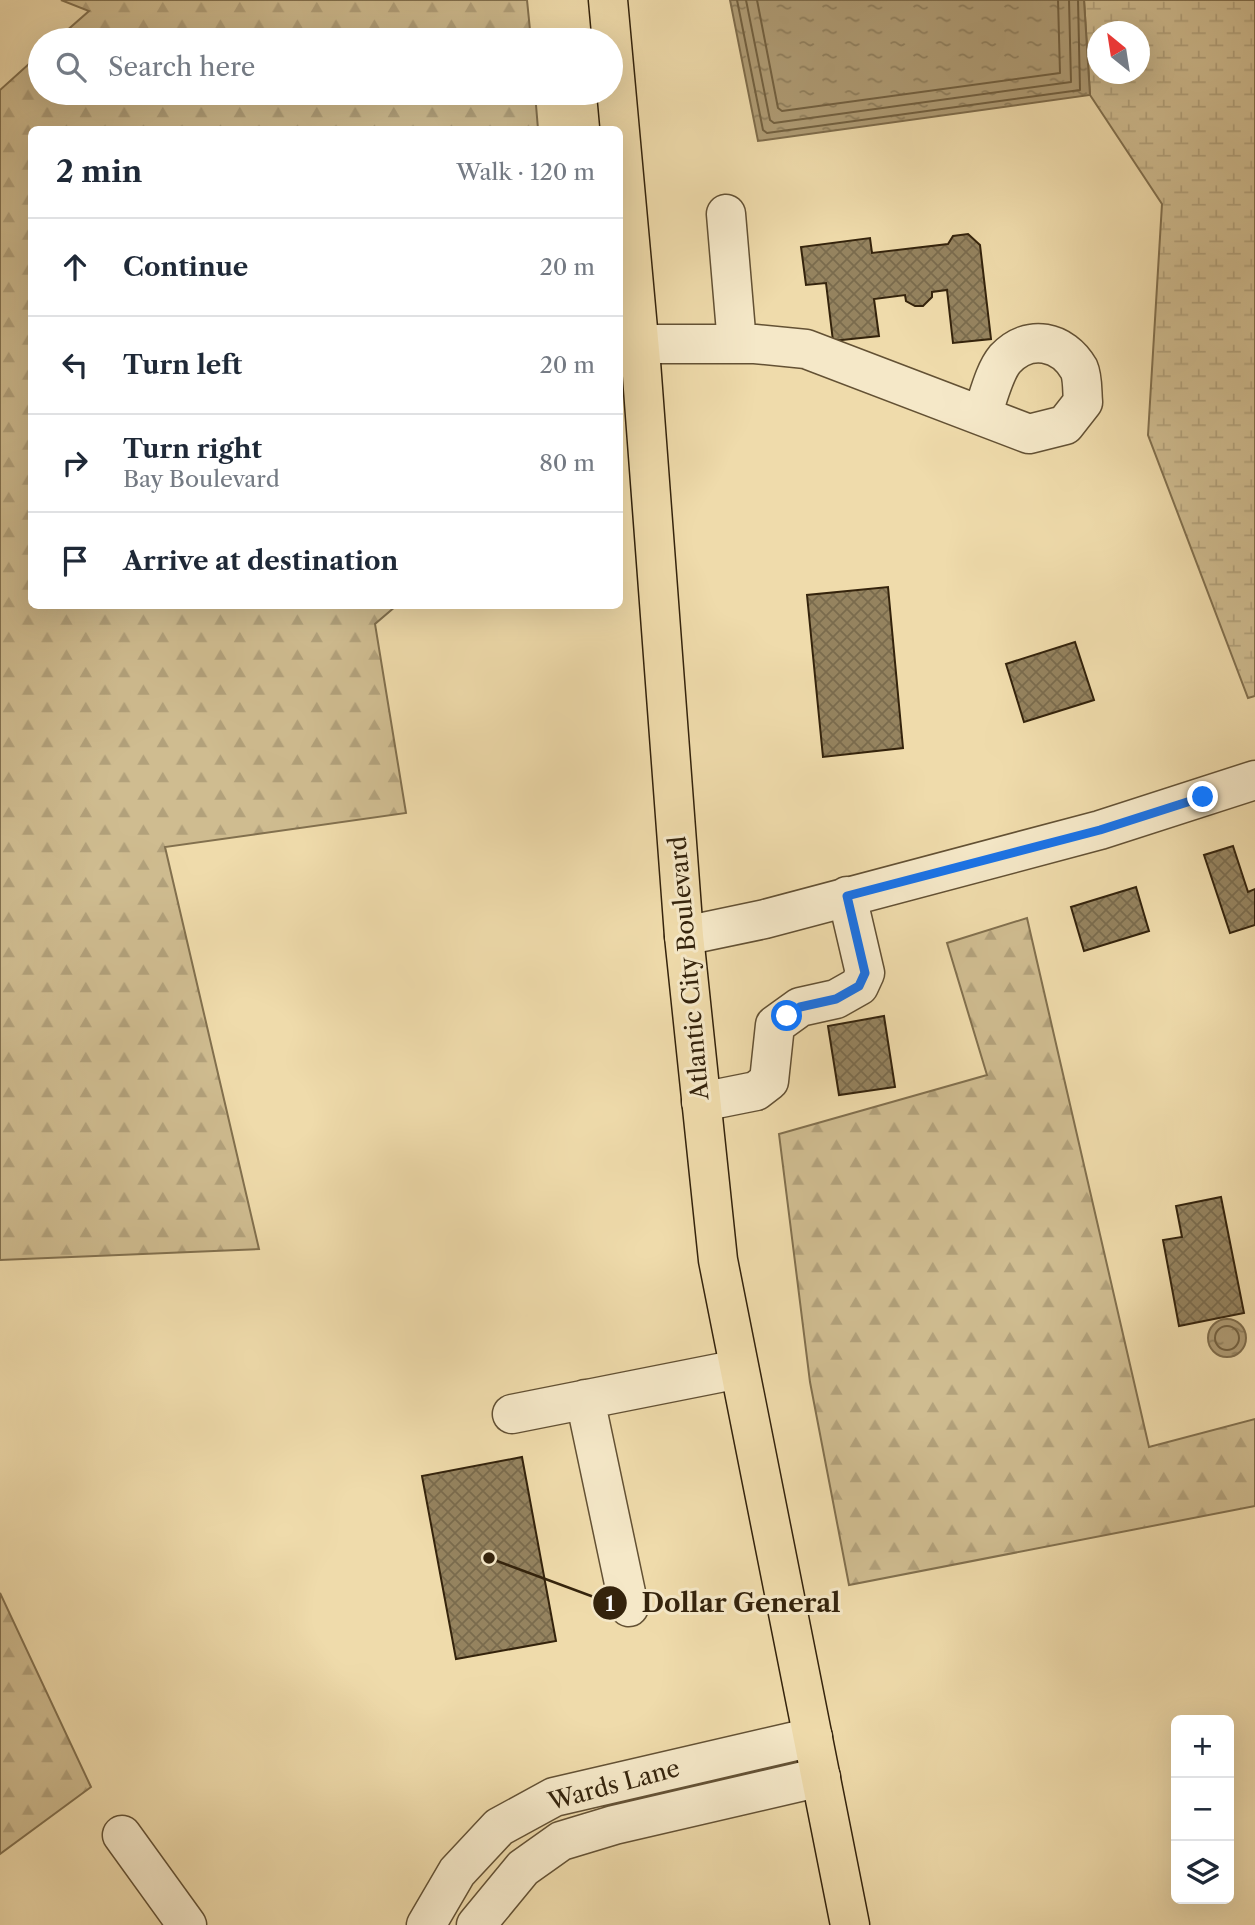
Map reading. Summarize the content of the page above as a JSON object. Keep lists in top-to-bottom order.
{
  "streets": {
    "highway": ["Atlantic City Boulevard"],
    "street": ["Wards Lane"]
  },
  "crossings": [
    ["Atlantic City Boulevard", "Wards Lane"]
  ],
  "places": ["Dollar General"],
  "north": "top left",
  "page": {
    "search": "Search here",
    "heading": ["2 min", "Walk · 120 m"],
    "list": [
      ["Continue", "20 m"],
      ["Turn left", "20 m"],
      ["Turn right", "Bay Boulevard", "80 m"],
      "Arrive at destination"
    ],
    "map_buttons": ["+", "−"]
  }
}
